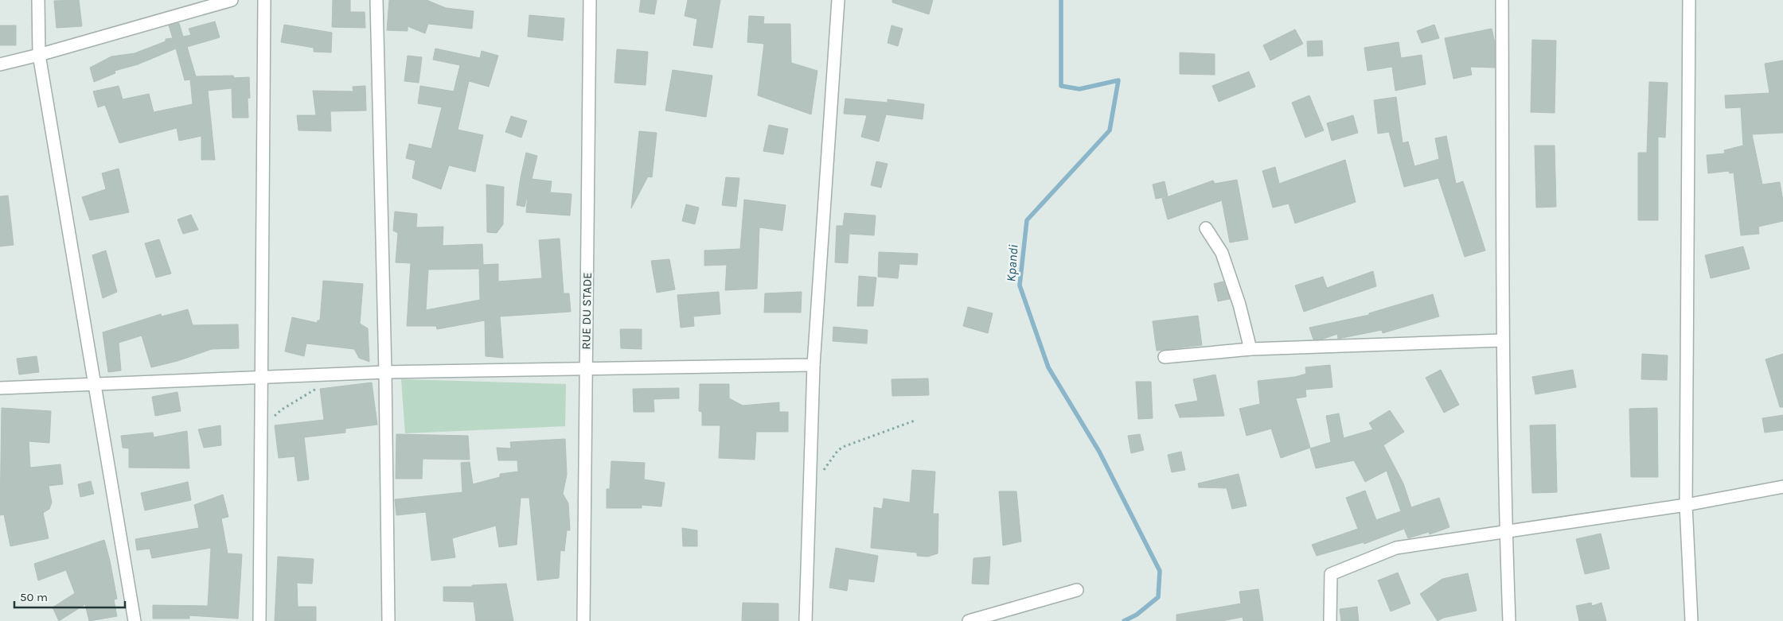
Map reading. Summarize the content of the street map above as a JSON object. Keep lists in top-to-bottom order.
{
  "streets": {
    "street": ["RUE DU STADE"]
  },
  "water": ["Kpandi"],
  "scale_bar": "50 m"
}
